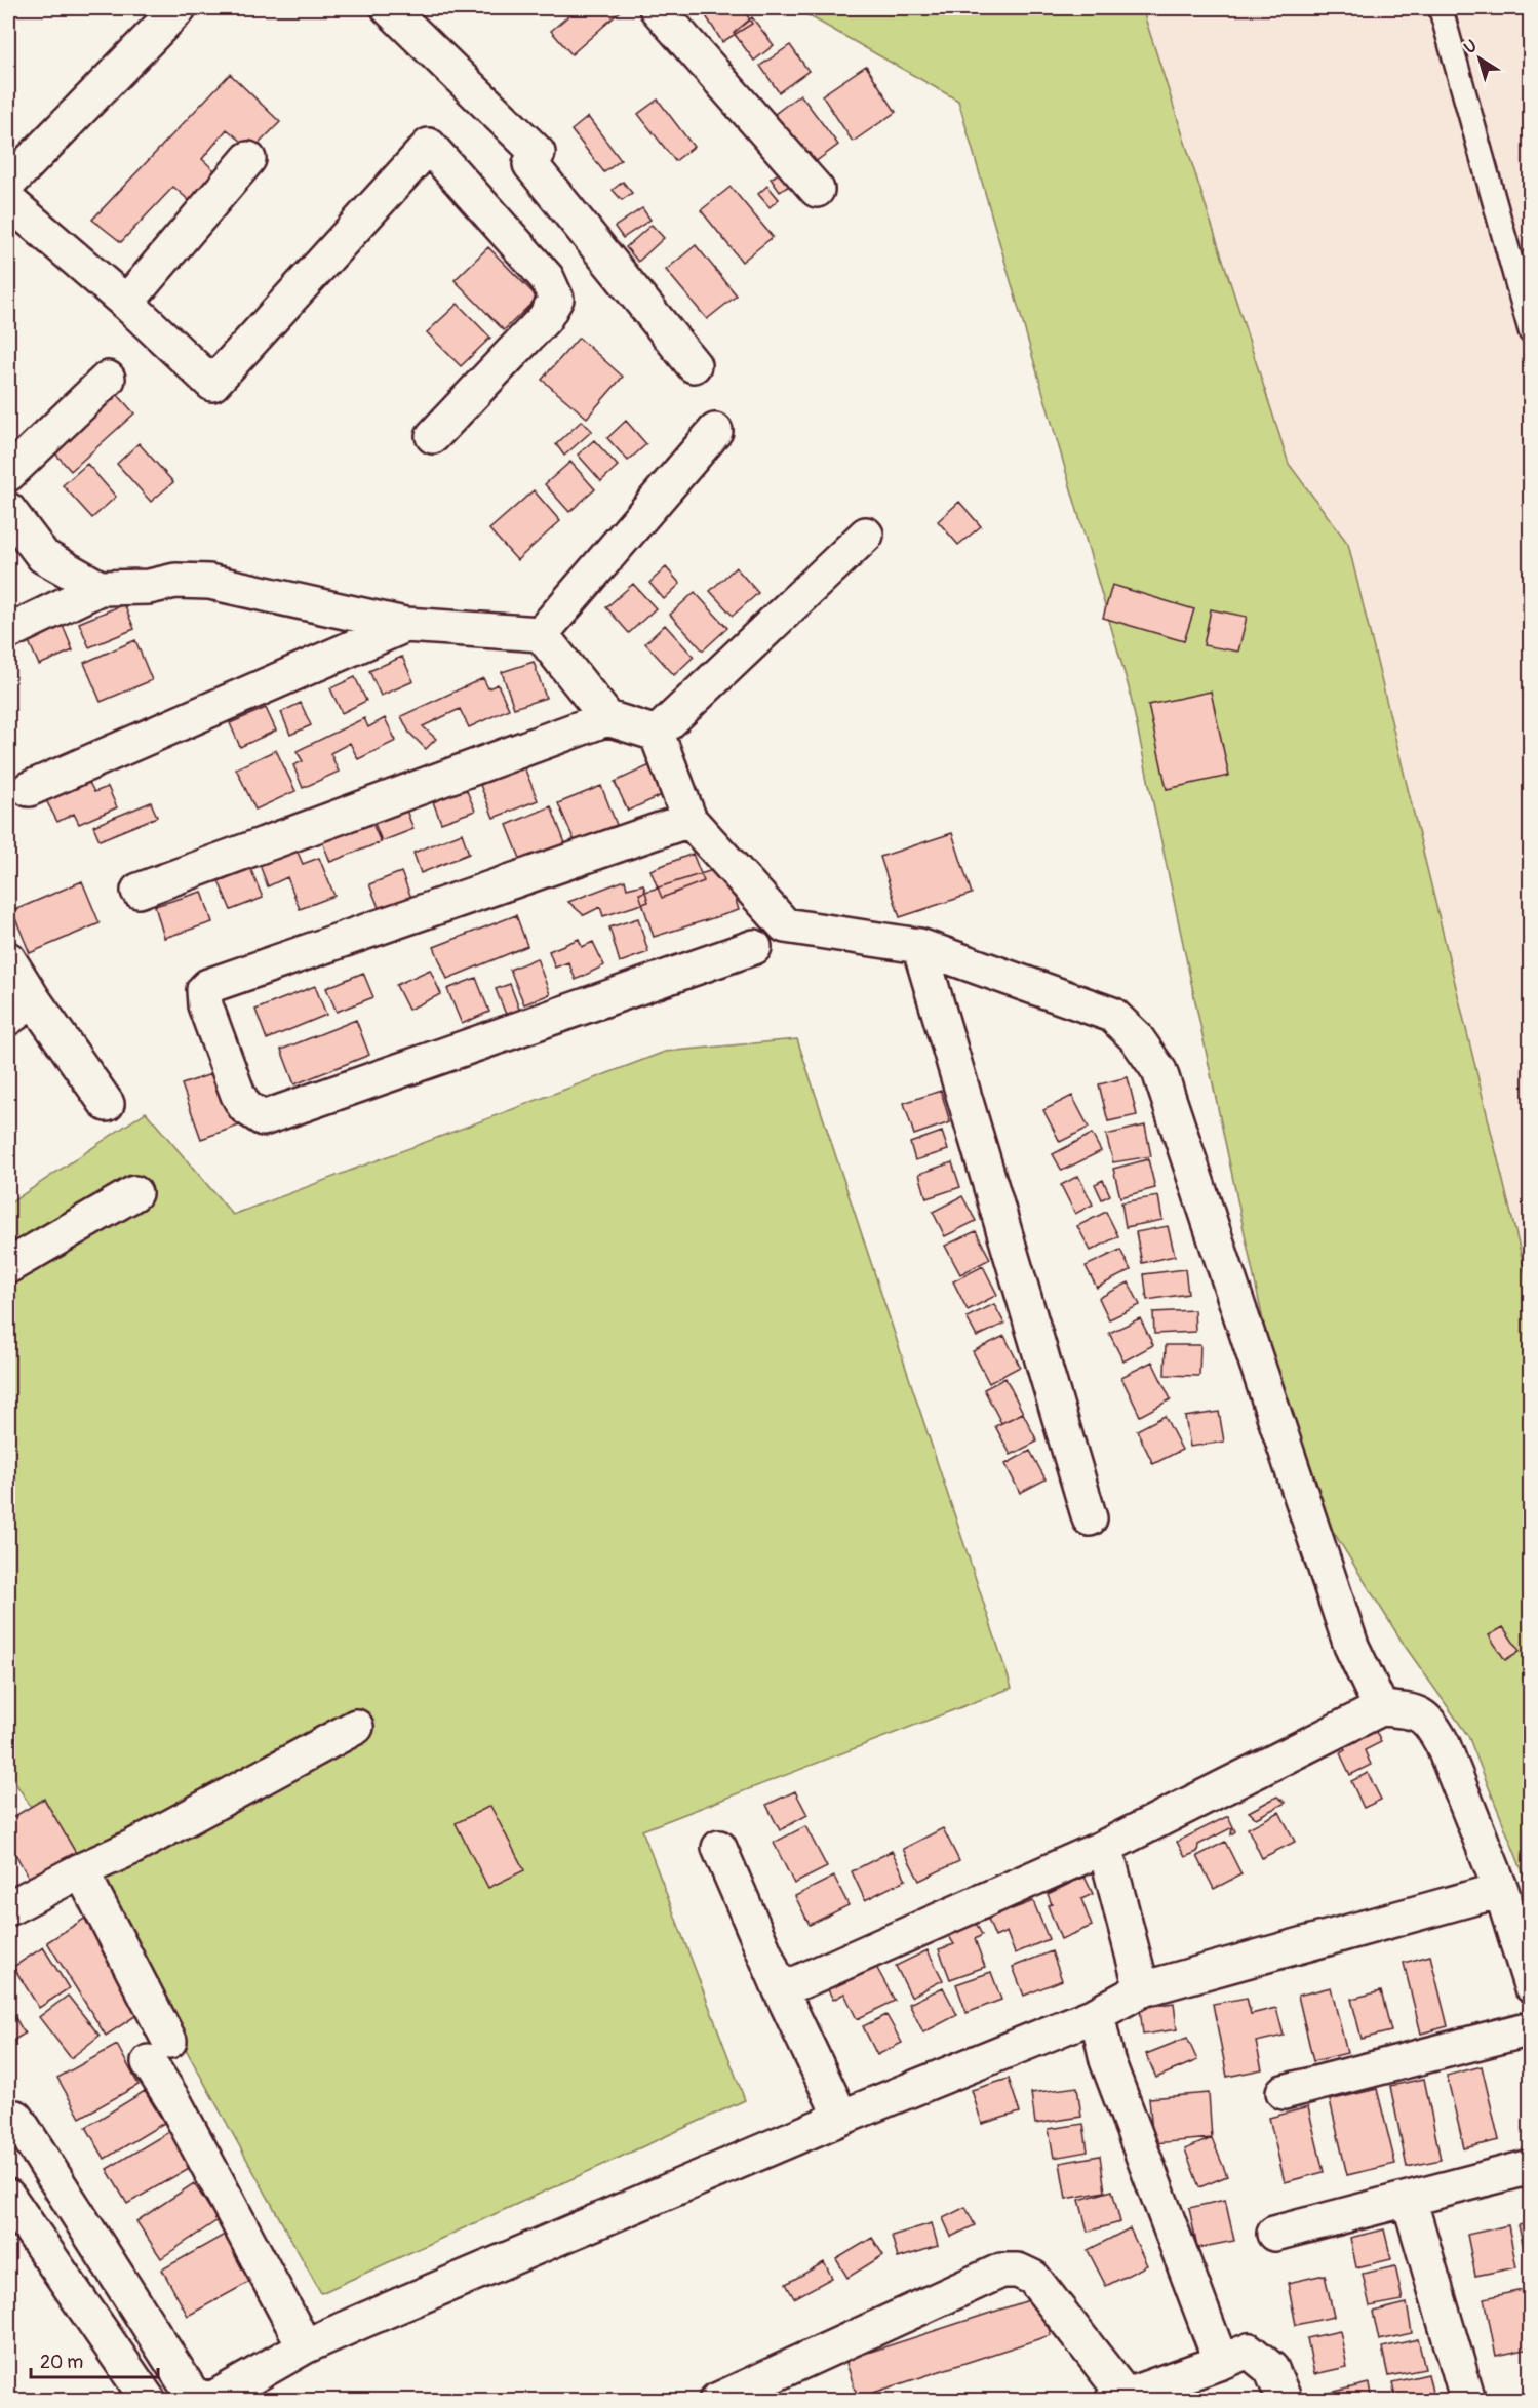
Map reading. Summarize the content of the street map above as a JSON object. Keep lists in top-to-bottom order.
{
  "scale_bar": "20 m",
  "north": "top left"
}
